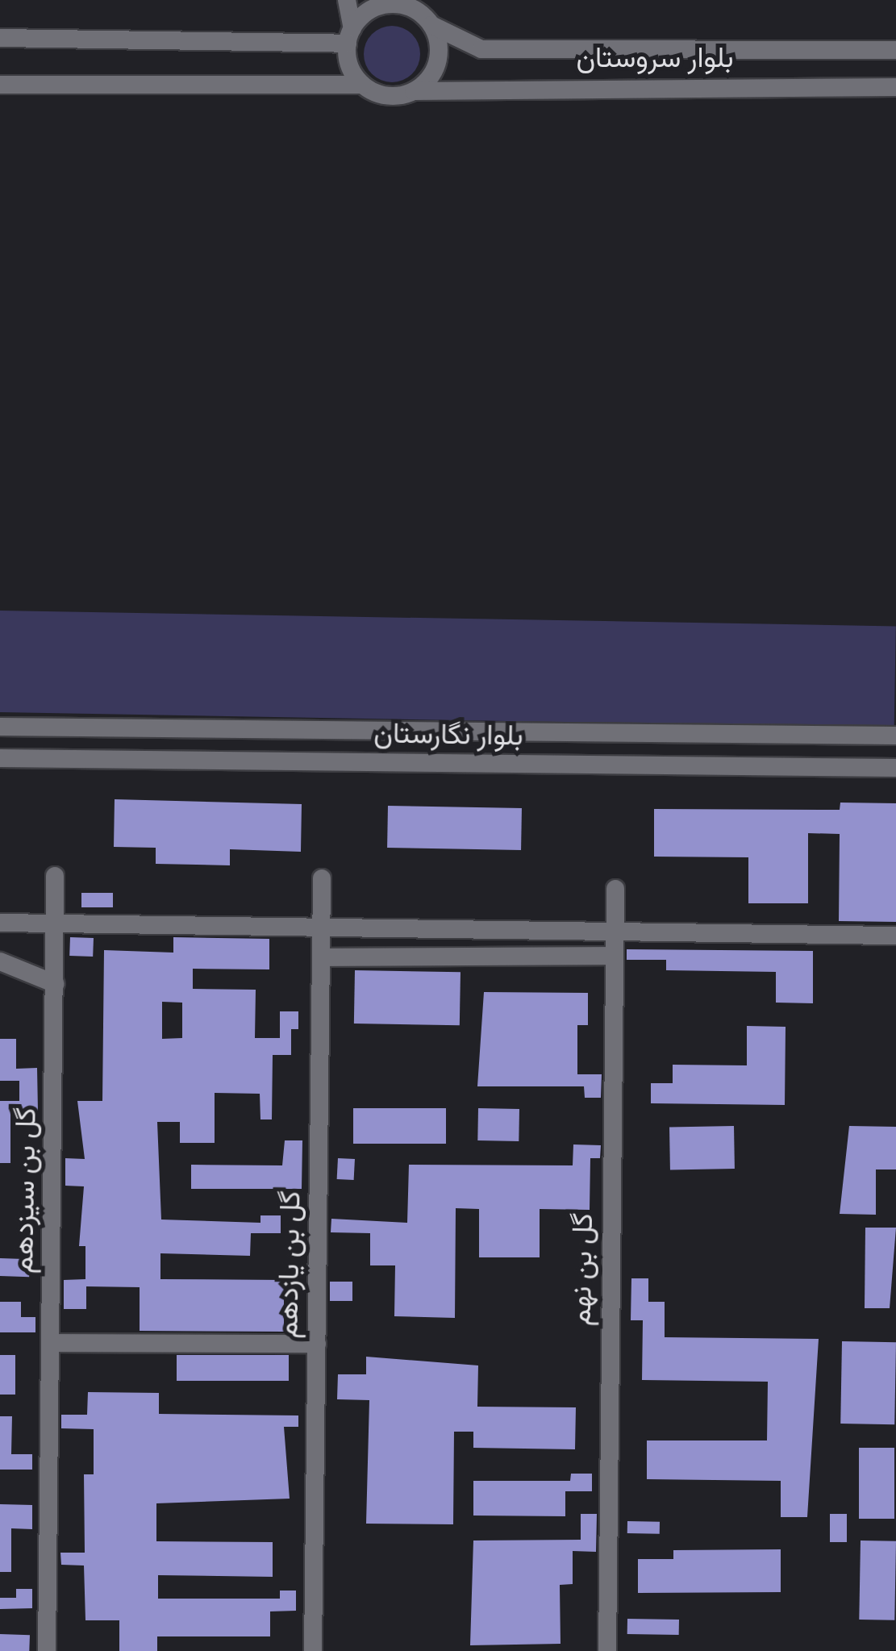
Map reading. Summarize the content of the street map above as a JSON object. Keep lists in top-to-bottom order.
{
  "streets": {
    "street": [
      "بلوار سروستان",
      "بلوار نگارستان",
      "گل بن سیزدهم",
      "گل بن یازدهم",
      "گل بن نهم"
    ]
  }
}
